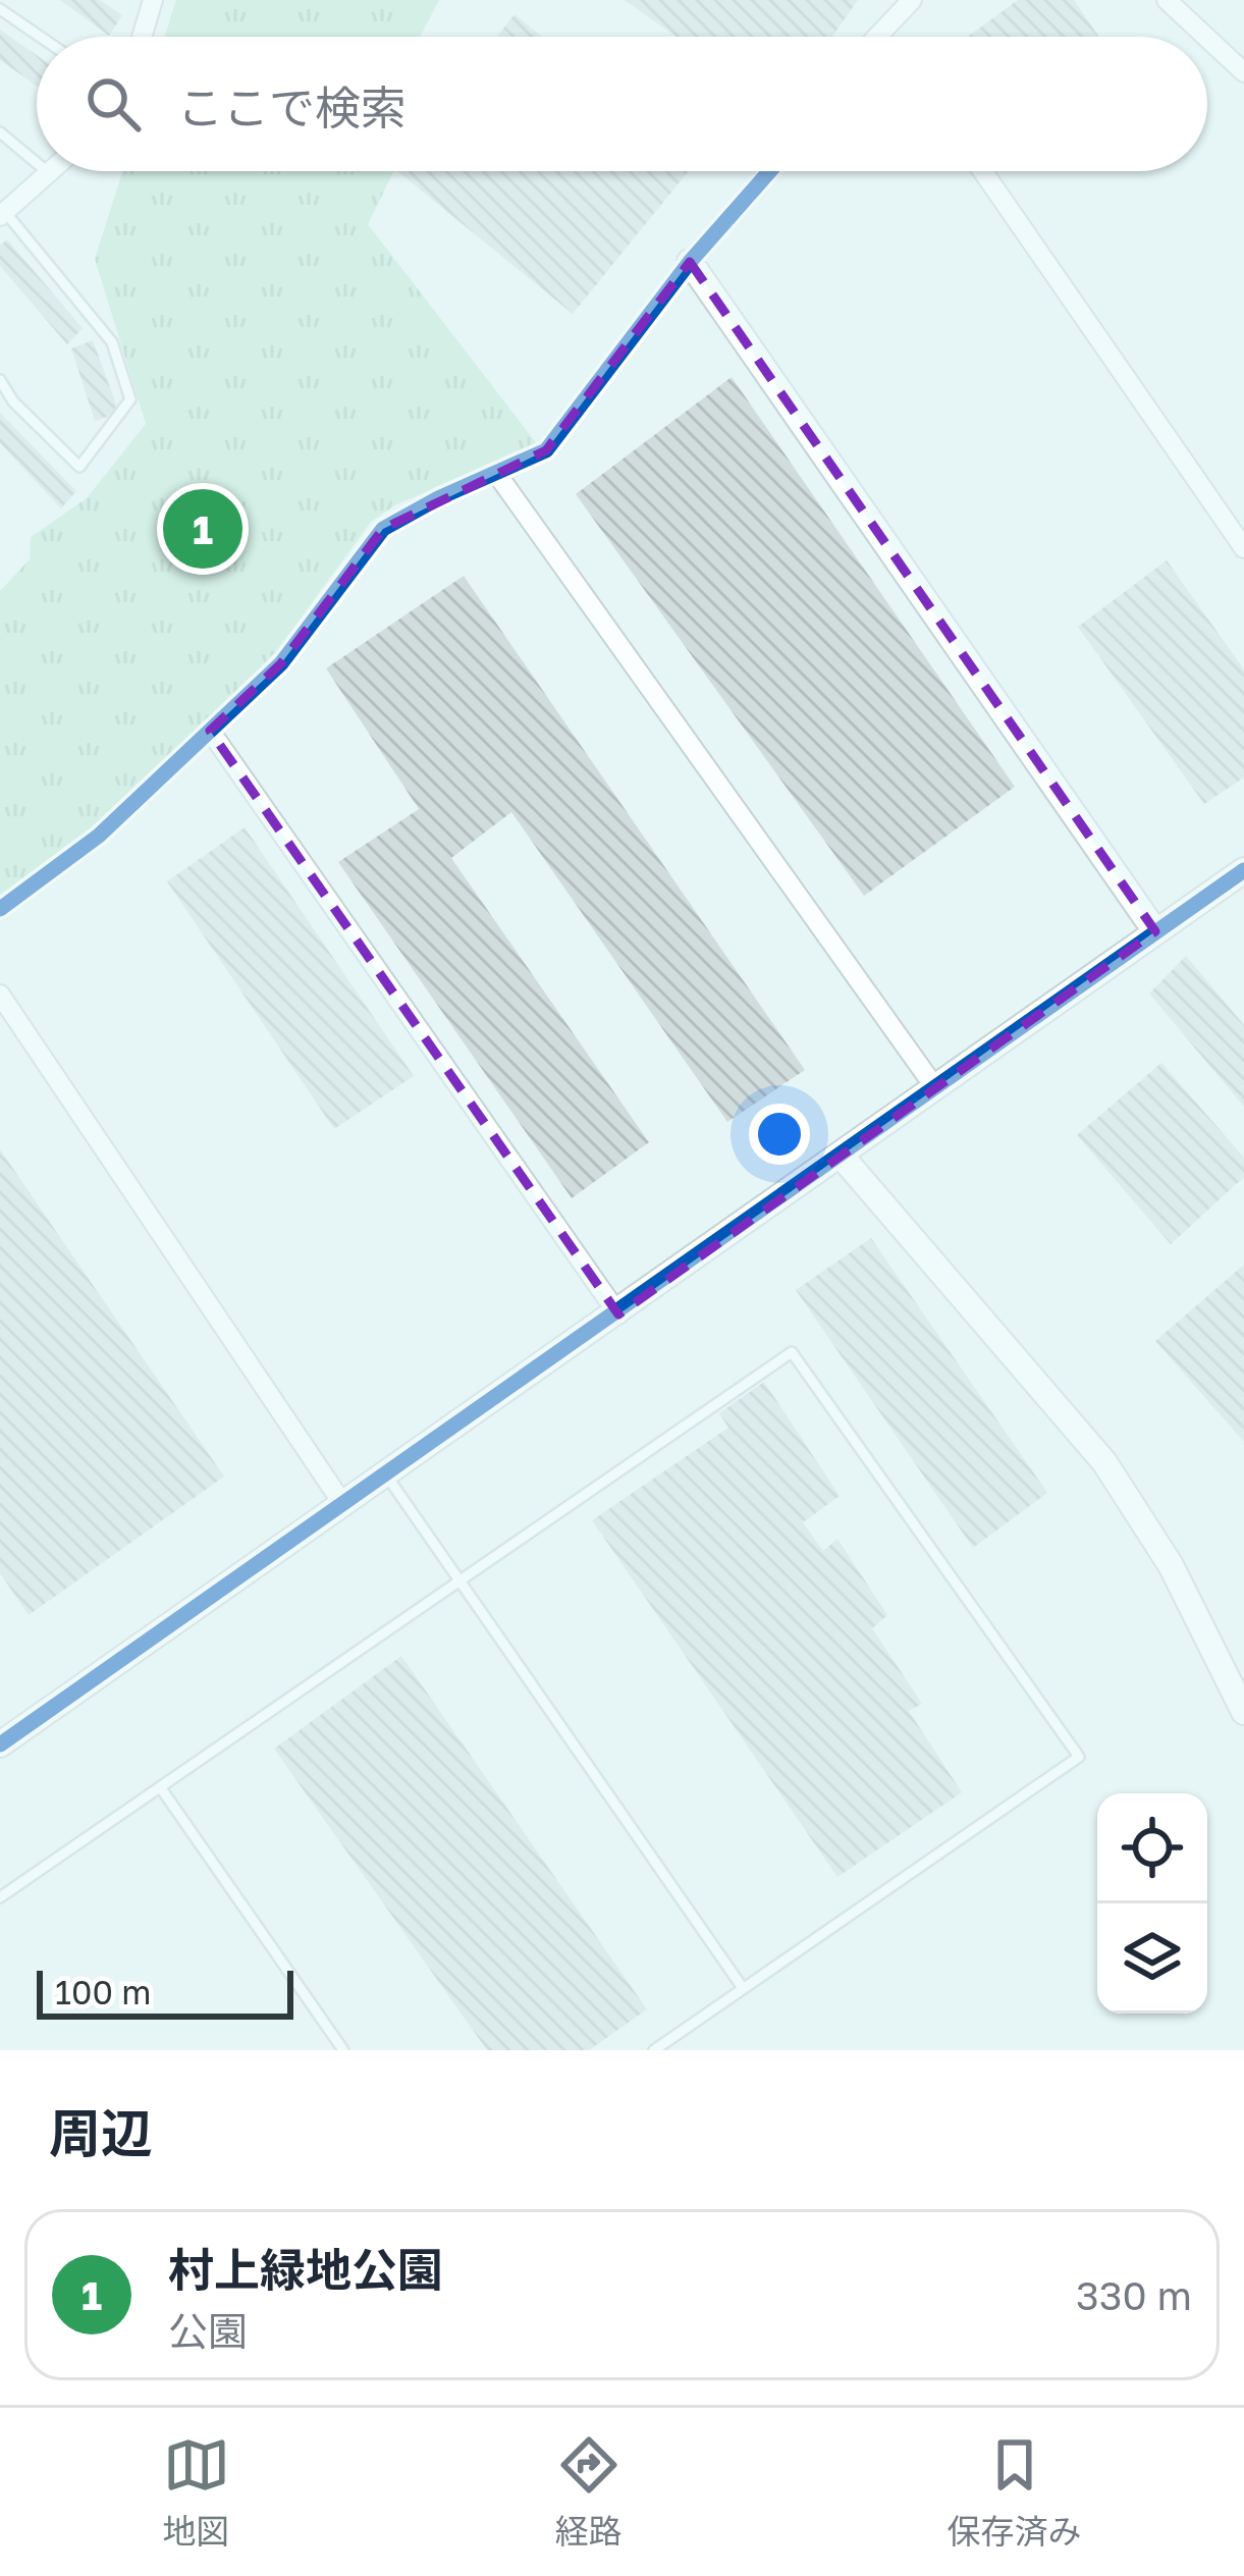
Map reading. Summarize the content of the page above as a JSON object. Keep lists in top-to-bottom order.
{
  "scale_bar": "100 m",
  "page": {
    "search": "ここで検索",
    "pins": "1",
    "scale": "100 m",
    "heading": "周辺",
    "list": [
      {
        "mark": "1",
        "name": "村上緑地公園",
        "note": "公園",
        "value": "330 m"
      }
    ],
    "nav": ["地図", "経路", "保存済み"]
  }
}
